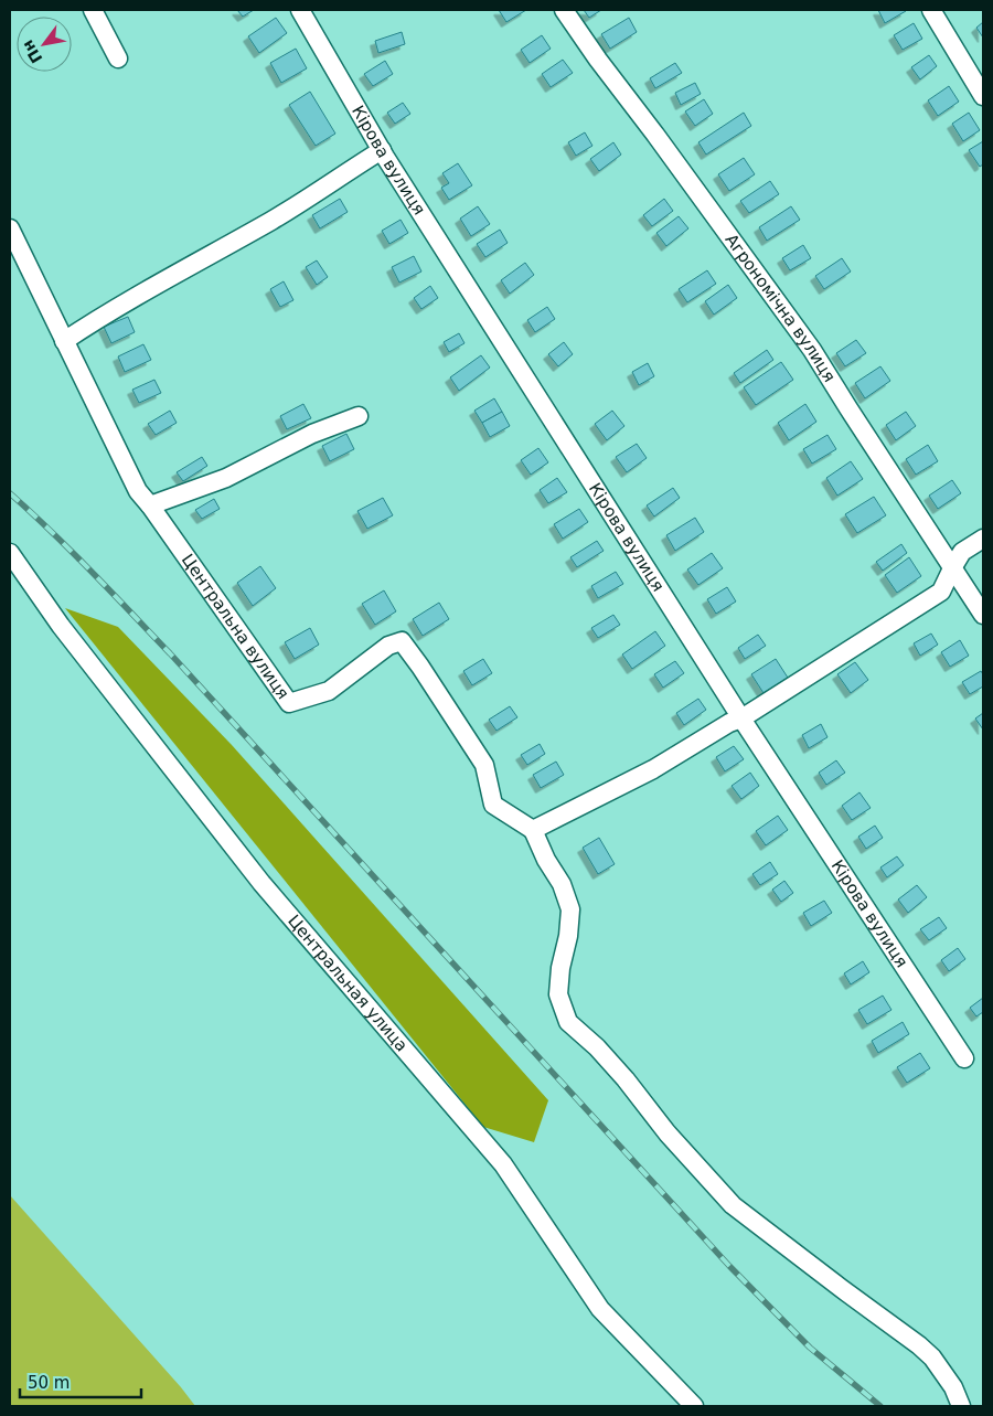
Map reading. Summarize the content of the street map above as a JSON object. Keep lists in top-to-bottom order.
{
  "streets": {
    "street": [
      "Кірова вулиця",
      "Агрономічна вулиця",
      "Центральна вулиця",
      "Центральная улица"
    ]
  },
  "scale_bar": "50 m",
  "north": "bottom left"
}
